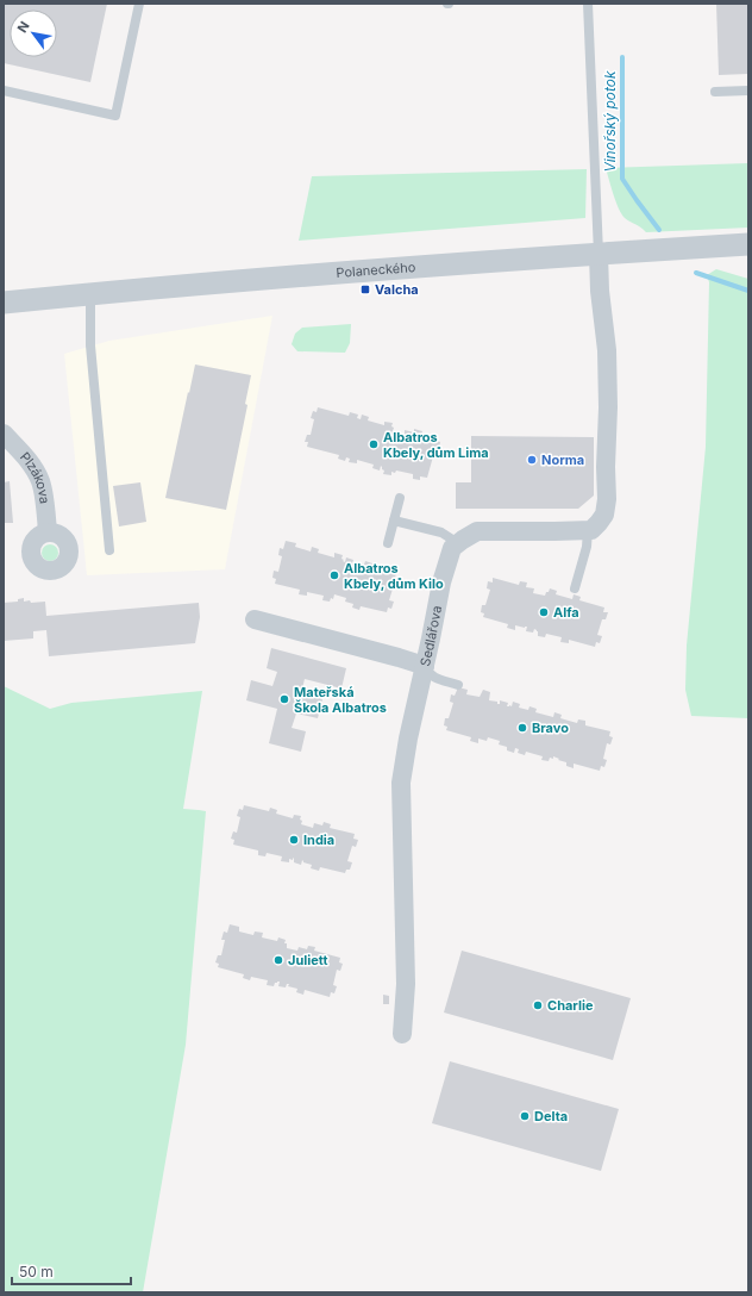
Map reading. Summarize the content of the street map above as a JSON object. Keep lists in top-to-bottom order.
{
  "streets": {
    "street": ["Polaneckého", "Plzákova", "Sedlářova"]
  },
  "water": ["Vinořský potok"],
  "places": {
    "transit": ["Valcha"],
    "other": [
      "Albatros Kbely, dům Lima",
      "Norma",
      "Albatros Kbely, dům Kilo",
      "Alfa",
      "Mateřská Škola Albatros",
      "Bravo",
      "India",
      "Juliett",
      "Charlie",
      "Delta"
    ]
  },
  "scale_bar": "50 m",
  "north": "top left"
}
